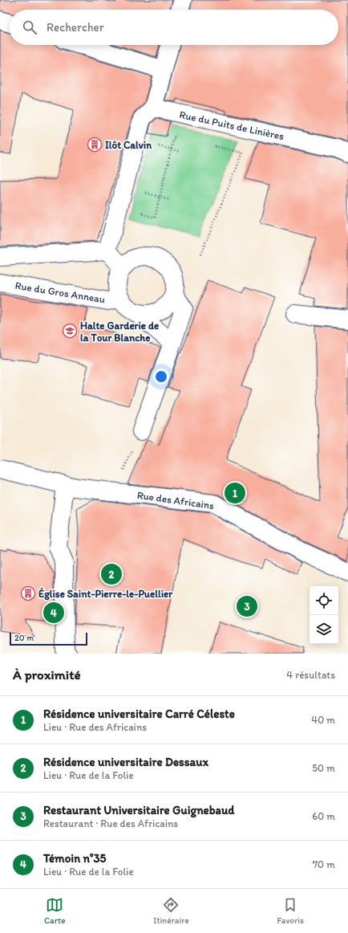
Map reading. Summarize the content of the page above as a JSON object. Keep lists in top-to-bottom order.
{
  "streets": {
    "street": ["Rue du Puits de Linières", "Rue du Gros Anneau", "Rue des Africains"]
  },
  "places": {
    "building": ["Ilôt Calvin", "Église Saint-Pierre-le-Puellier"],
    "school or university": ["Halte Garderie de la Tour Blanche"]
  },
  "scale_bar": "20 m",
  "page": {
    "search": "Rechercher",
    "pins": [
      "1",
      "2",
      "3",
      "4"
    ],
    "scale": "20 m",
    "heading": ["À proximité", "4 résultats"],
    "list": [
      {
        "mark": "1",
        "name": "Résidence universitaire Carré Céleste",
        "note": "Lieu · Rue des Africains",
        "value": "40 m"
      },
      {
        "mark": "2",
        "name": "Résidence universitaire Dessaux",
        "note": "Lieu · Rue de la Folie",
        "value": "50 m"
      },
      {
        "mark": "3",
        "name": "Restaurant Universitaire Guignebaud",
        "note": "Restaurant · Rue des Africains",
        "value": "60 m"
      },
      {
        "mark": "4",
        "name": "Témoin n°35",
        "note": "Lieu · Rue de la Folie",
        "value": "70 m"
      }
    ],
    "nav": ["Carte", "Itinéraire", "Favoris"]
  }
}
